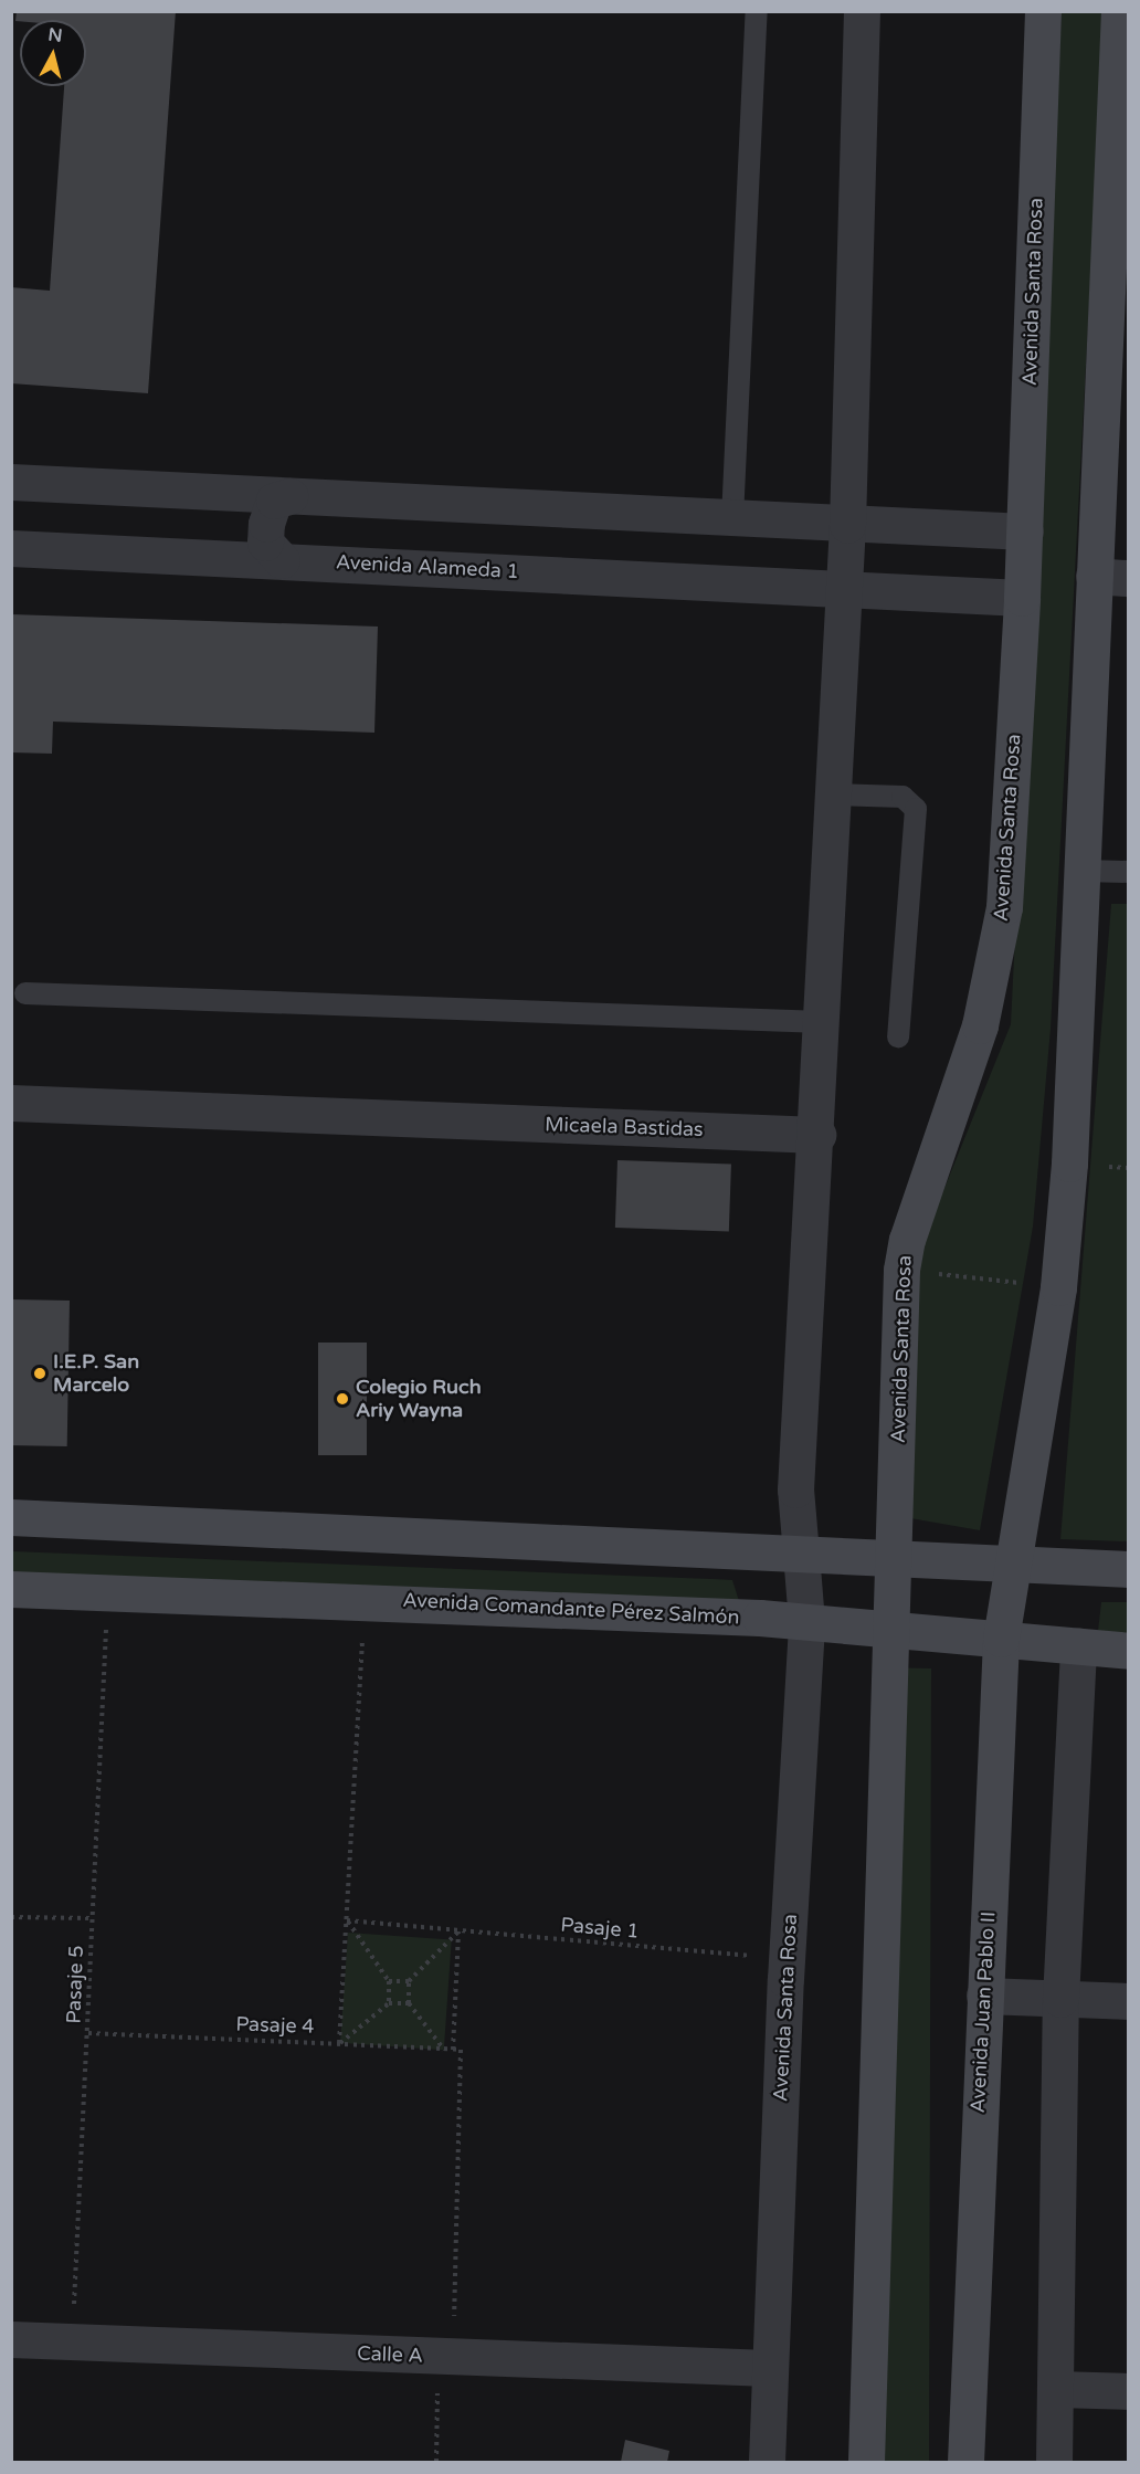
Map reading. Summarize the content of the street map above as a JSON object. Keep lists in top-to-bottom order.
{
  "streets": {
    "main road": ["Avenida Santa Rosa", "Avenida Comandante Pérez Salmón", "Avenida Juan Pablo II"],
    "street": ["Avenida Alameda 1", "Micaela Bastidas", "Calle A"],
    "path": ["Pasaje 1", "Pasaje 5", "Pasaje 4"]
  },
  "crossings": [
    ["Avenida Santa Rosa", "Avenida Alameda 1"],
    ["Avenida Santa Rosa", "Avenida Comandante Pérez Salmón"],
    ["Avenida Santa Rosa", "Calle A"],
    ["Avenida Comandante Pérez Salmón", "Avenida Juan Pablo II"],
    ["Pasaje 5", "Pasaje 4"]
  ],
  "places": ["I.E.P. San Marcelo", "Colegio Ruch Ariy Wayna"],
  "north": "top"
}
